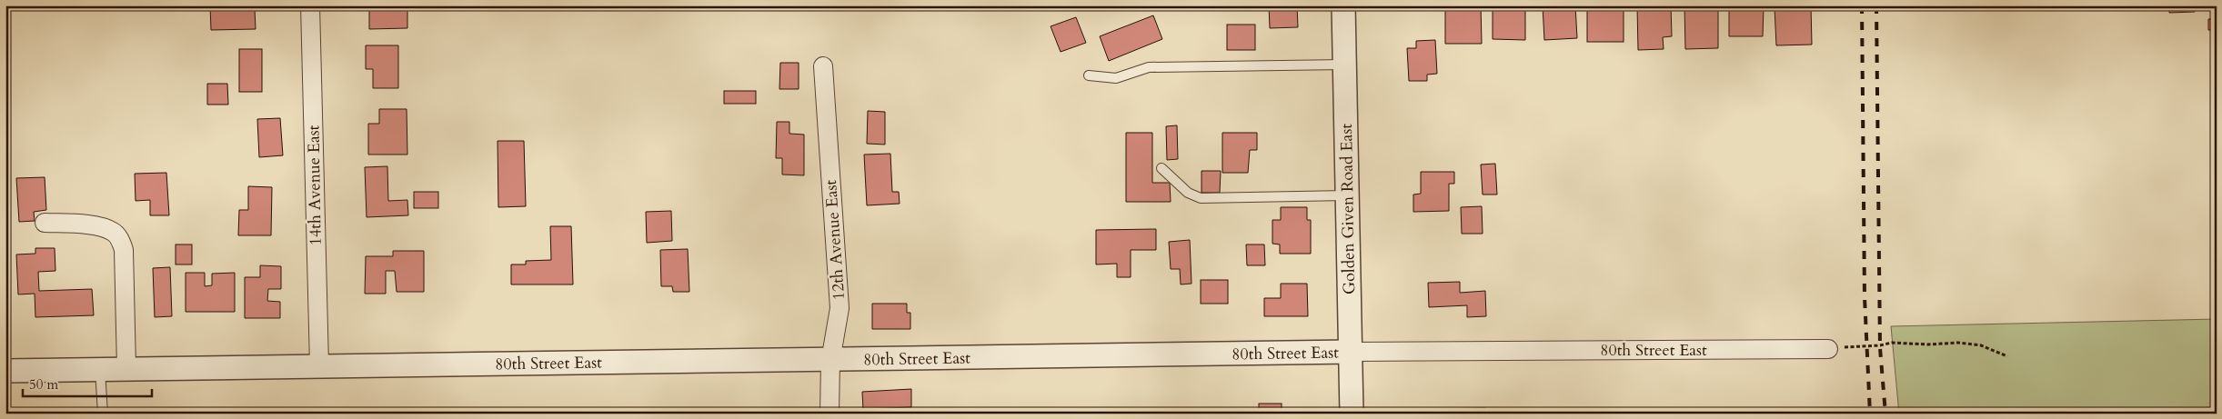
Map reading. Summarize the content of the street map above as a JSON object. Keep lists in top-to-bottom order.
{
  "streets": {
    "street": [
      "14th Avenue East",
      "Golden Given Road East",
      "12th Avenue East",
      "80th Street East"
    ]
  },
  "crossings": [
    ["14th Avenue East", "80th Street East"],
    ["Golden Given Road East", "80th Street East"],
    ["12th Avenue East", "80th Street East"]
  ],
  "scale_bar": "50 m"
}
